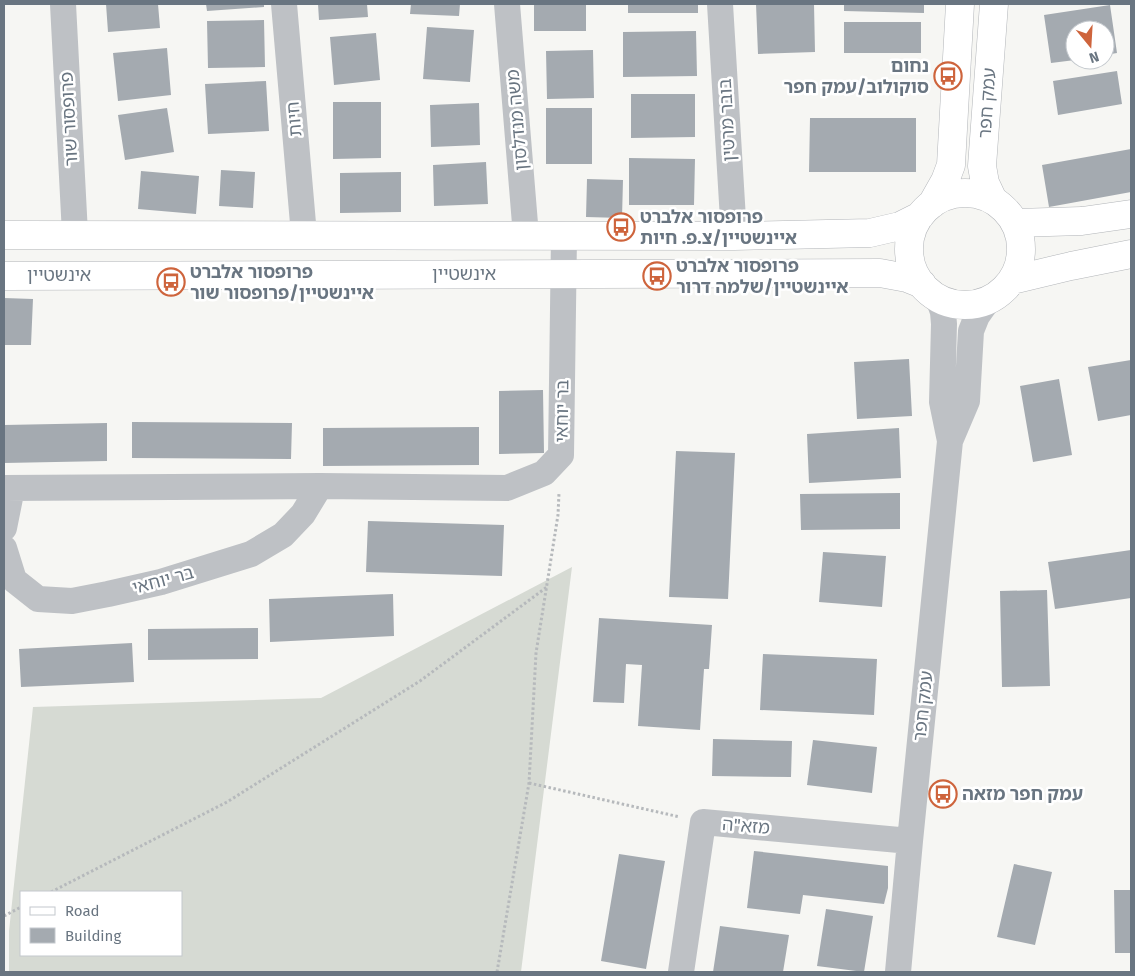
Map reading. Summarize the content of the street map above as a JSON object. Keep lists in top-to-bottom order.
{
  "streets": {
    "main road": ["עמק חפר", "אינשטיין"],
    "street": [
      "פרופסור שור",
      "חיות",
      "משה מנדלסון",
      "בובר מרטין",
      "בר יוחאי",
      "מזא\"ה"
    ]
  },
  "crossings": [
    ["עמק חפר", "אינשטיין"],
    ["עמק חפר", "מזא\"ה"],
    ["אינשטיין", "בר יוחאי"]
  ],
  "places": {
    "bus stop": [
      "נחום סוקולוב/עמק חפר",
      "פרופסור אלברט איינשטיין/צ.פ. חיות",
      "פרופסור אלברט איינשטיין/שלמה דרור",
      "פרופסור אלברט איינשטיין/פרופסור שור",
      "עמק חפר מזאה"
    ]
  },
  "legend": ["Road", "Building"],
  "north": "bottom"
}
